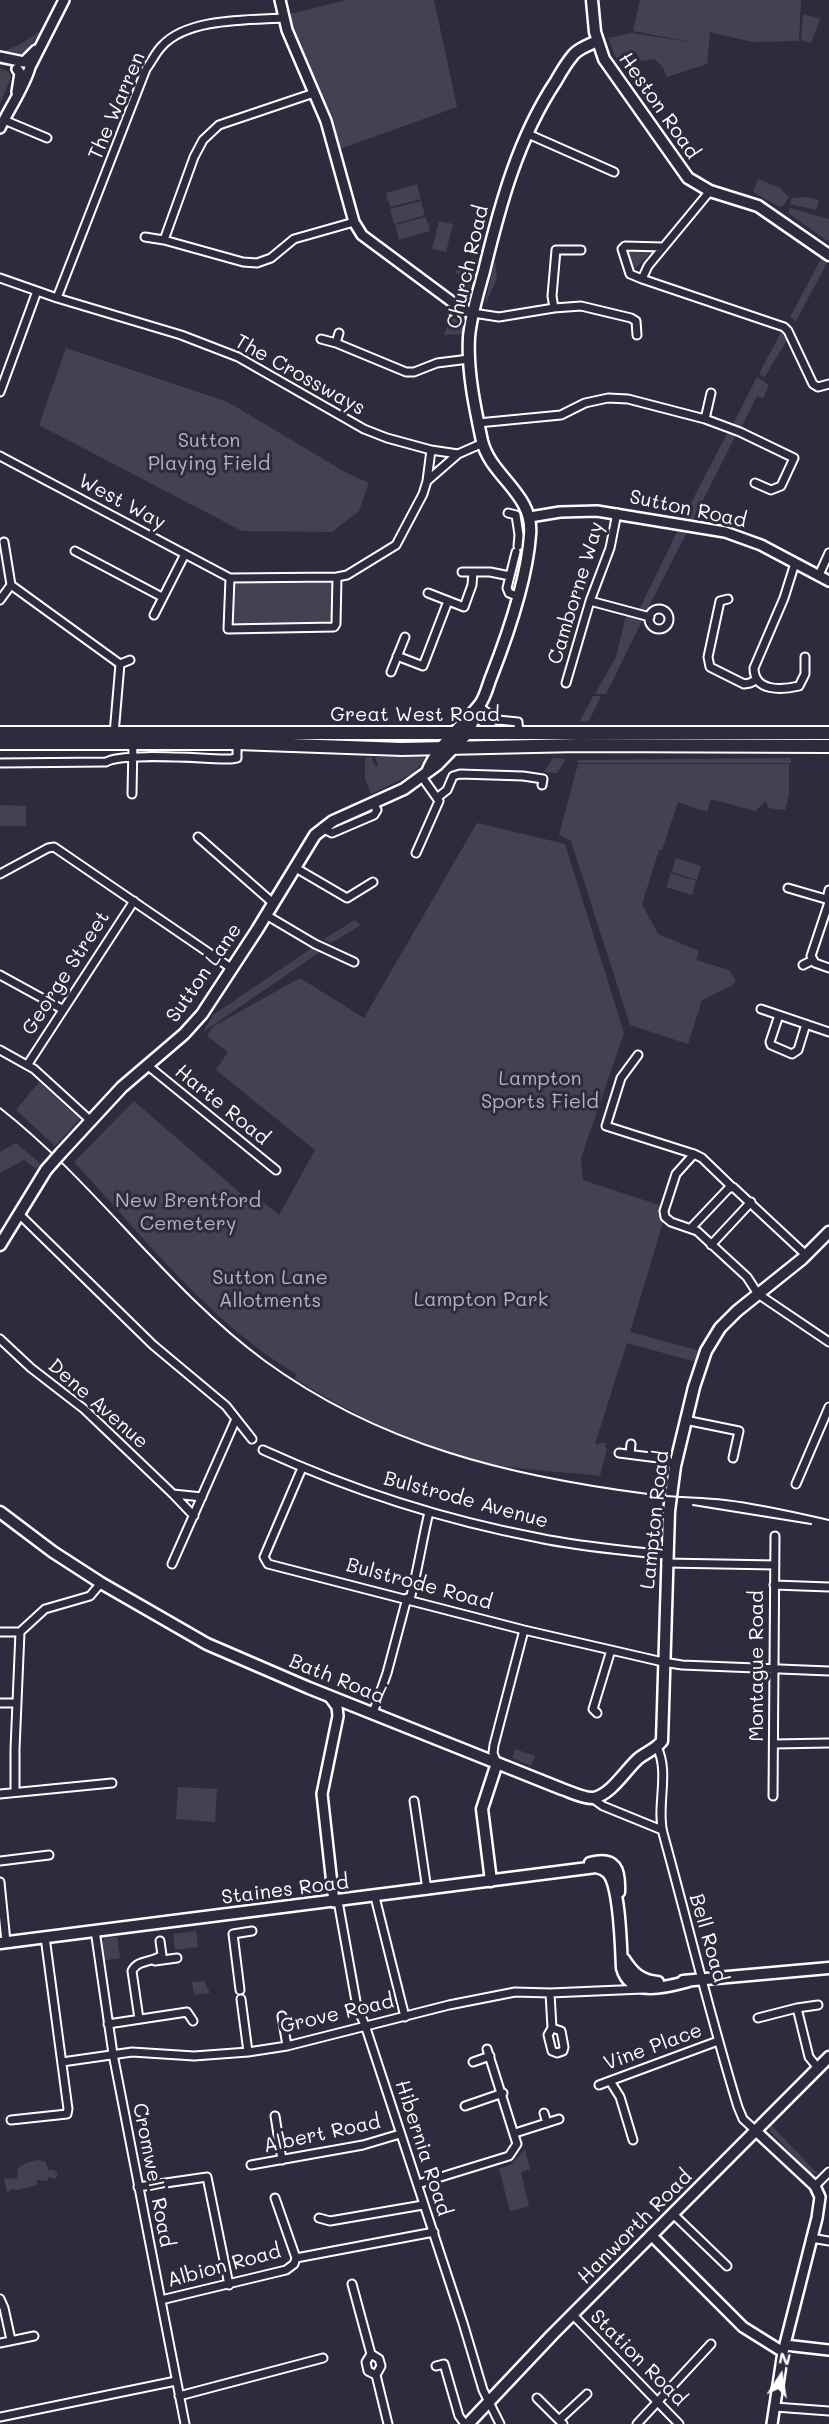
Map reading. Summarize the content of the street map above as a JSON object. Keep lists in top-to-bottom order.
{
  "streets": {
    "highway": ["Great West Road"],
    "main road": [
      "Heston Road",
      "Church Road",
      "Sutton Lane",
      "Lampton Road",
      "Bath Road",
      "Staines Road",
      "Hanworth Road"
    ],
    "street": [
      "The Warren",
      "The Crossways",
      "West Way",
      "Sutton Road",
      "Camborne Way",
      "George Street",
      "Harte Road",
      "Dene Avenue",
      "Bulstrode Avenue",
      "Bulstrode Road",
      "Montague Road",
      "Bell Road",
      "Grove Road",
      "Vine Place",
      "Albert Road",
      "Hibernia Road",
      "Cromwell Road",
      "Albion Road",
      "Station Road"
    ]
  },
  "crossings": [
    ["The Warren", "The Crossways"],
    ["Heston Road", "Church Road"],
    ["Church Road", "Sutton Road"],
    ["Sutton Road", "Camborne Way"],
    ["Sutton Lane", "Harte Road"],
    ["Bulstrode Avenue", "Lampton Road"],
    ["Bulstrode Avenue", "Bulstrode Road"],
    ["Bulstrode Avenue", "Montague Road"],
    ["Lampton Road", "Bulstrode Road"],
    ["Lampton Road", "Bell Road"],
    ["Bulstrode Road", "Montague Road"],
    ["Bath Road", "Bell Road"],
    ["Staines Road", "Hibernia Road"],
    ["Staines Road", "Cromwell Road"],
    ["Bell Road", "Vine Place"],
    ["Bell Road", "Hanworth Road"],
    ["Grove Road", "Hibernia Road"],
    ["Grove Road", "Cromwell Road"],
    ["Albert Road", "Hibernia Road"],
    ["Hibernia Road", "Hanworth Road"],
    ["Hibernia Road", "Albion Road"],
    ["Cromwell Road", "Albion Road"],
    ["Hanworth Road", "Station Road"]
  ],
  "parks": [
    "Sutton Playing Field",
    "Lampton Sports Field",
    "New Brentford Cemetery",
    "Sutton Lane Allotments",
    "Lampton Park"
  ],
  "north": "top"
}
